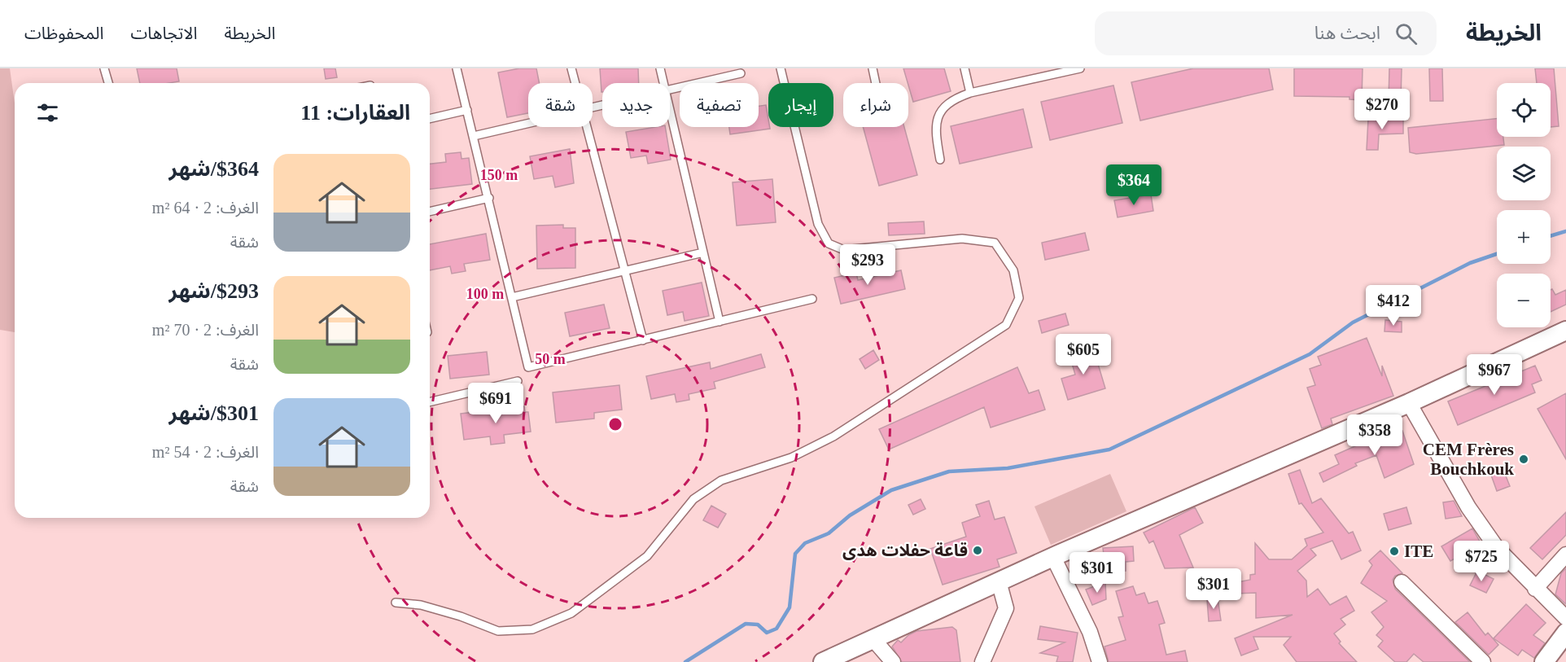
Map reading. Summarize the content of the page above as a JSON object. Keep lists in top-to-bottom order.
{
  "places": ["CEM Frères Bouchkouk", "قاعة حفلات هدى", "ITE"],
  "page": {
    "header": "الخريطة",
    "search": "ابحث هنا",
    "nav": ["الخريطة", "الاتجاهات", "المحفوظات"],
    "map_buttons": ["+", "−"],
    "chip": [
      "شراء",
      "إيجار",
      "تصفية",
      "جديد",
      "شقة"
    ],
    "heading": "العقارات: 11",
    "price": [
      "$270",
      "$364",
      "$293",
      "$412",
      "$605",
      "$967",
      "$691",
      "$358",
      "$725",
      "$301",
      "$301"
    ],
    "list": [
      {
        "name": "$364/شهر",
        "note": "الغرف: 2 · 64 m² · شقة"
      },
      {
        "name": "$293/شهر",
        "note": "الغرف: 2 · 70 m² · شقة"
      },
      {
        "name": "$301/شهر",
        "note": "الغرف: 2 · 54 m² · شقة"
      }
    ]
  },
  "rings": ["150 m", "100 m", "50 m"]
}
